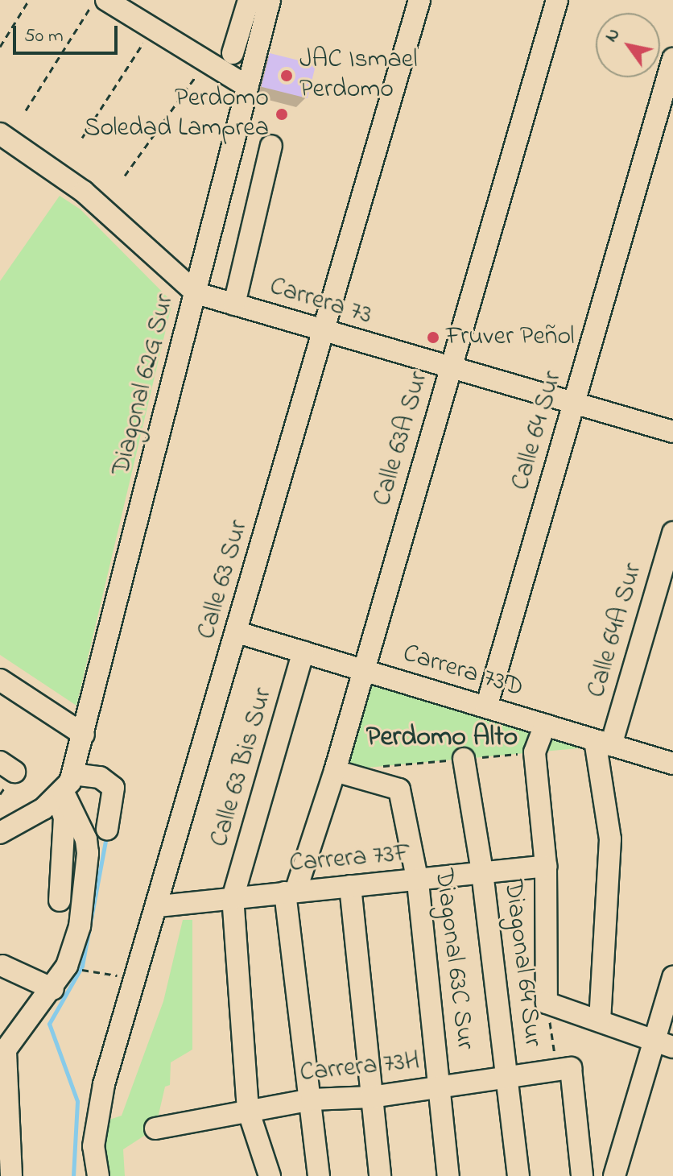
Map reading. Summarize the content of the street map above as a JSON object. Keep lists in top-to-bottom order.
{
  "streets": {
    "street": [
      "Carrera 73",
      "Diagonal 62G Sur",
      "Calle 64 Sur",
      "Calle 63A Sur",
      "Calle 63 Sur",
      "Calle 64A Sur",
      "Carrera 73D",
      "Calle 63 Bis Sur",
      "Carrera 73F",
      "Diagonal 63C Sur",
      "Diagonal 64 Sur",
      "Carrera 73H"
    ]
  },
  "crossings": [
    ["Carrera 73", "Diagonal 62G Sur"],
    ["Carrera 73", "Calle 64 Sur"],
    ["Carrera 73", "Calle 63A Sur"],
    ["Carrera 73", "Calle 63 Sur"],
    ["Calle 64 Sur", "Carrera 73D"],
    ["Calle 63A Sur", "Carrera 73D"],
    ["Calle 63A Sur", "Carrera 73F"],
    ["Calle 63A Sur", "Diagonal 63C Sur"],
    ["Calle 63 Sur", "Carrera 73D"],
    ["Calle 63 Sur", "Carrera 73F"],
    ["Calle 64A Sur", "Carrera 73D"],
    ["Carrera 73D", "Calle 63 Bis Sur"],
    ["Calle 63 Bis Sur", "Carrera 73F"],
    ["Carrera 73F", "Diagonal 63C Sur"],
    ["Carrera 73F", "Diagonal 64 Sur"],
    ["Diagonal 63C Sur", "Carrera 73H"],
    ["Diagonal 64 Sur", "Carrera 73H"]
  ],
  "districts": ["Perdomo Alto"],
  "places": ["JAC Ismael Perdomo", "Perdomo Soledad Lamprea", "Fruver Peñol"],
  "scale_bar": "50 m",
  "north": "top left"
}
